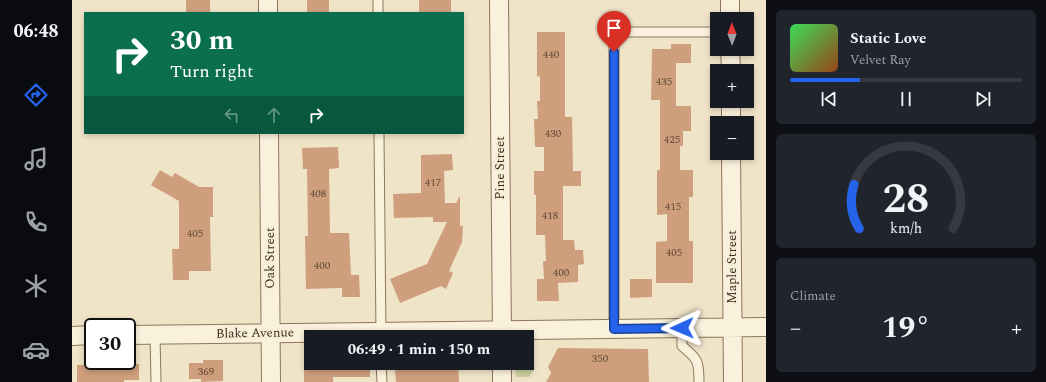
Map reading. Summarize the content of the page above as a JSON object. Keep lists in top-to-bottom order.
{
  "streets": {
    "street": [
      "Pine Street",
      "Oak Street",
      "Maple Street",
      "Blake Avenue"
    ]
  },
  "crossings": [
    ["Oak Street", "Blake Avenue"],
    ["Maple Street", "Blake Avenue"]
  ],
  "house_numbers": [
    "440",
    "435",
    "430",
    "425",
    "417",
    "408",
    "415",
    "418",
    "405",
    "405",
    "400",
    "400",
    "350",
    "369"
  ],
  "north": "top",
  "page": {
    "tabs": "06:48",
    "map_buttons": ["+", "−"],
    "turn": ["30 m", "Turn right"],
    "song": ["Static Love", "Velvet Ray"],
    "tile": "Climate",
    "heat": ["−", "19°", "+"],
    "limit": "30",
    "trip": "06:49 · 1 min · 150 m",
    "gauge": ["28", "km/h"]
  }
}
